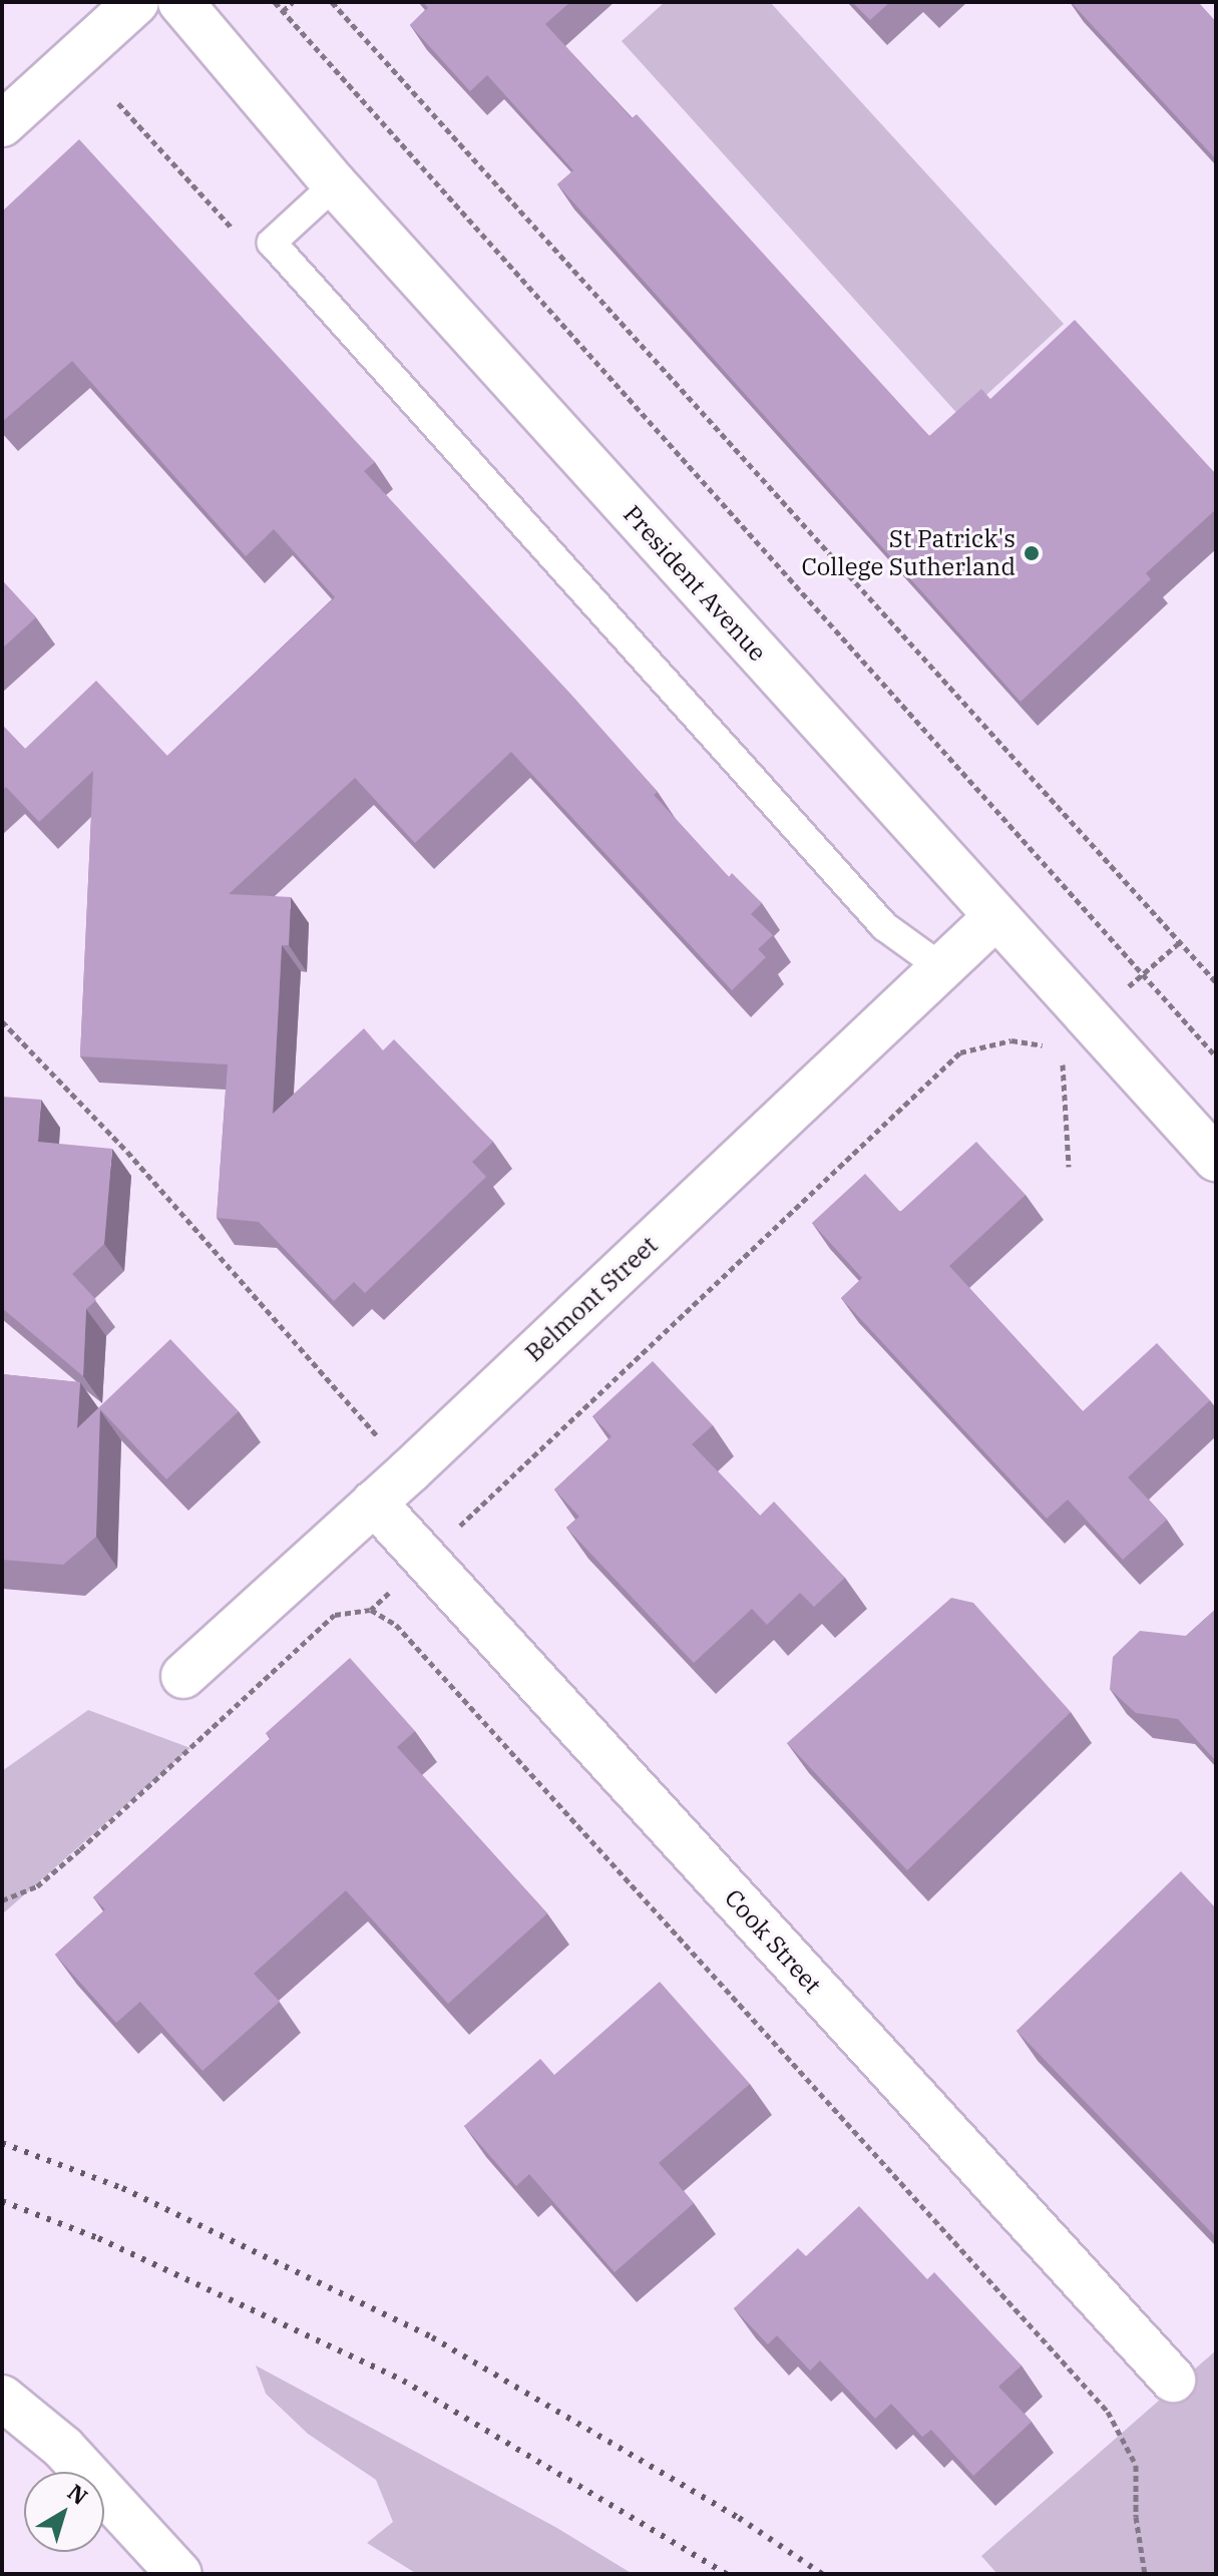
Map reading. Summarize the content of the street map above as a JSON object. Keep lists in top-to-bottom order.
{
  "streets": {
    "street": ["President Avenue", "Belmont Street", "Cook Street"]
  },
  "crossings": [
    ["President Avenue", "Belmont Street"],
    ["Belmont Street", "Cook Street"]
  ],
  "places": ["St Patrick's College Sutherland"],
  "north": "top right"
}
